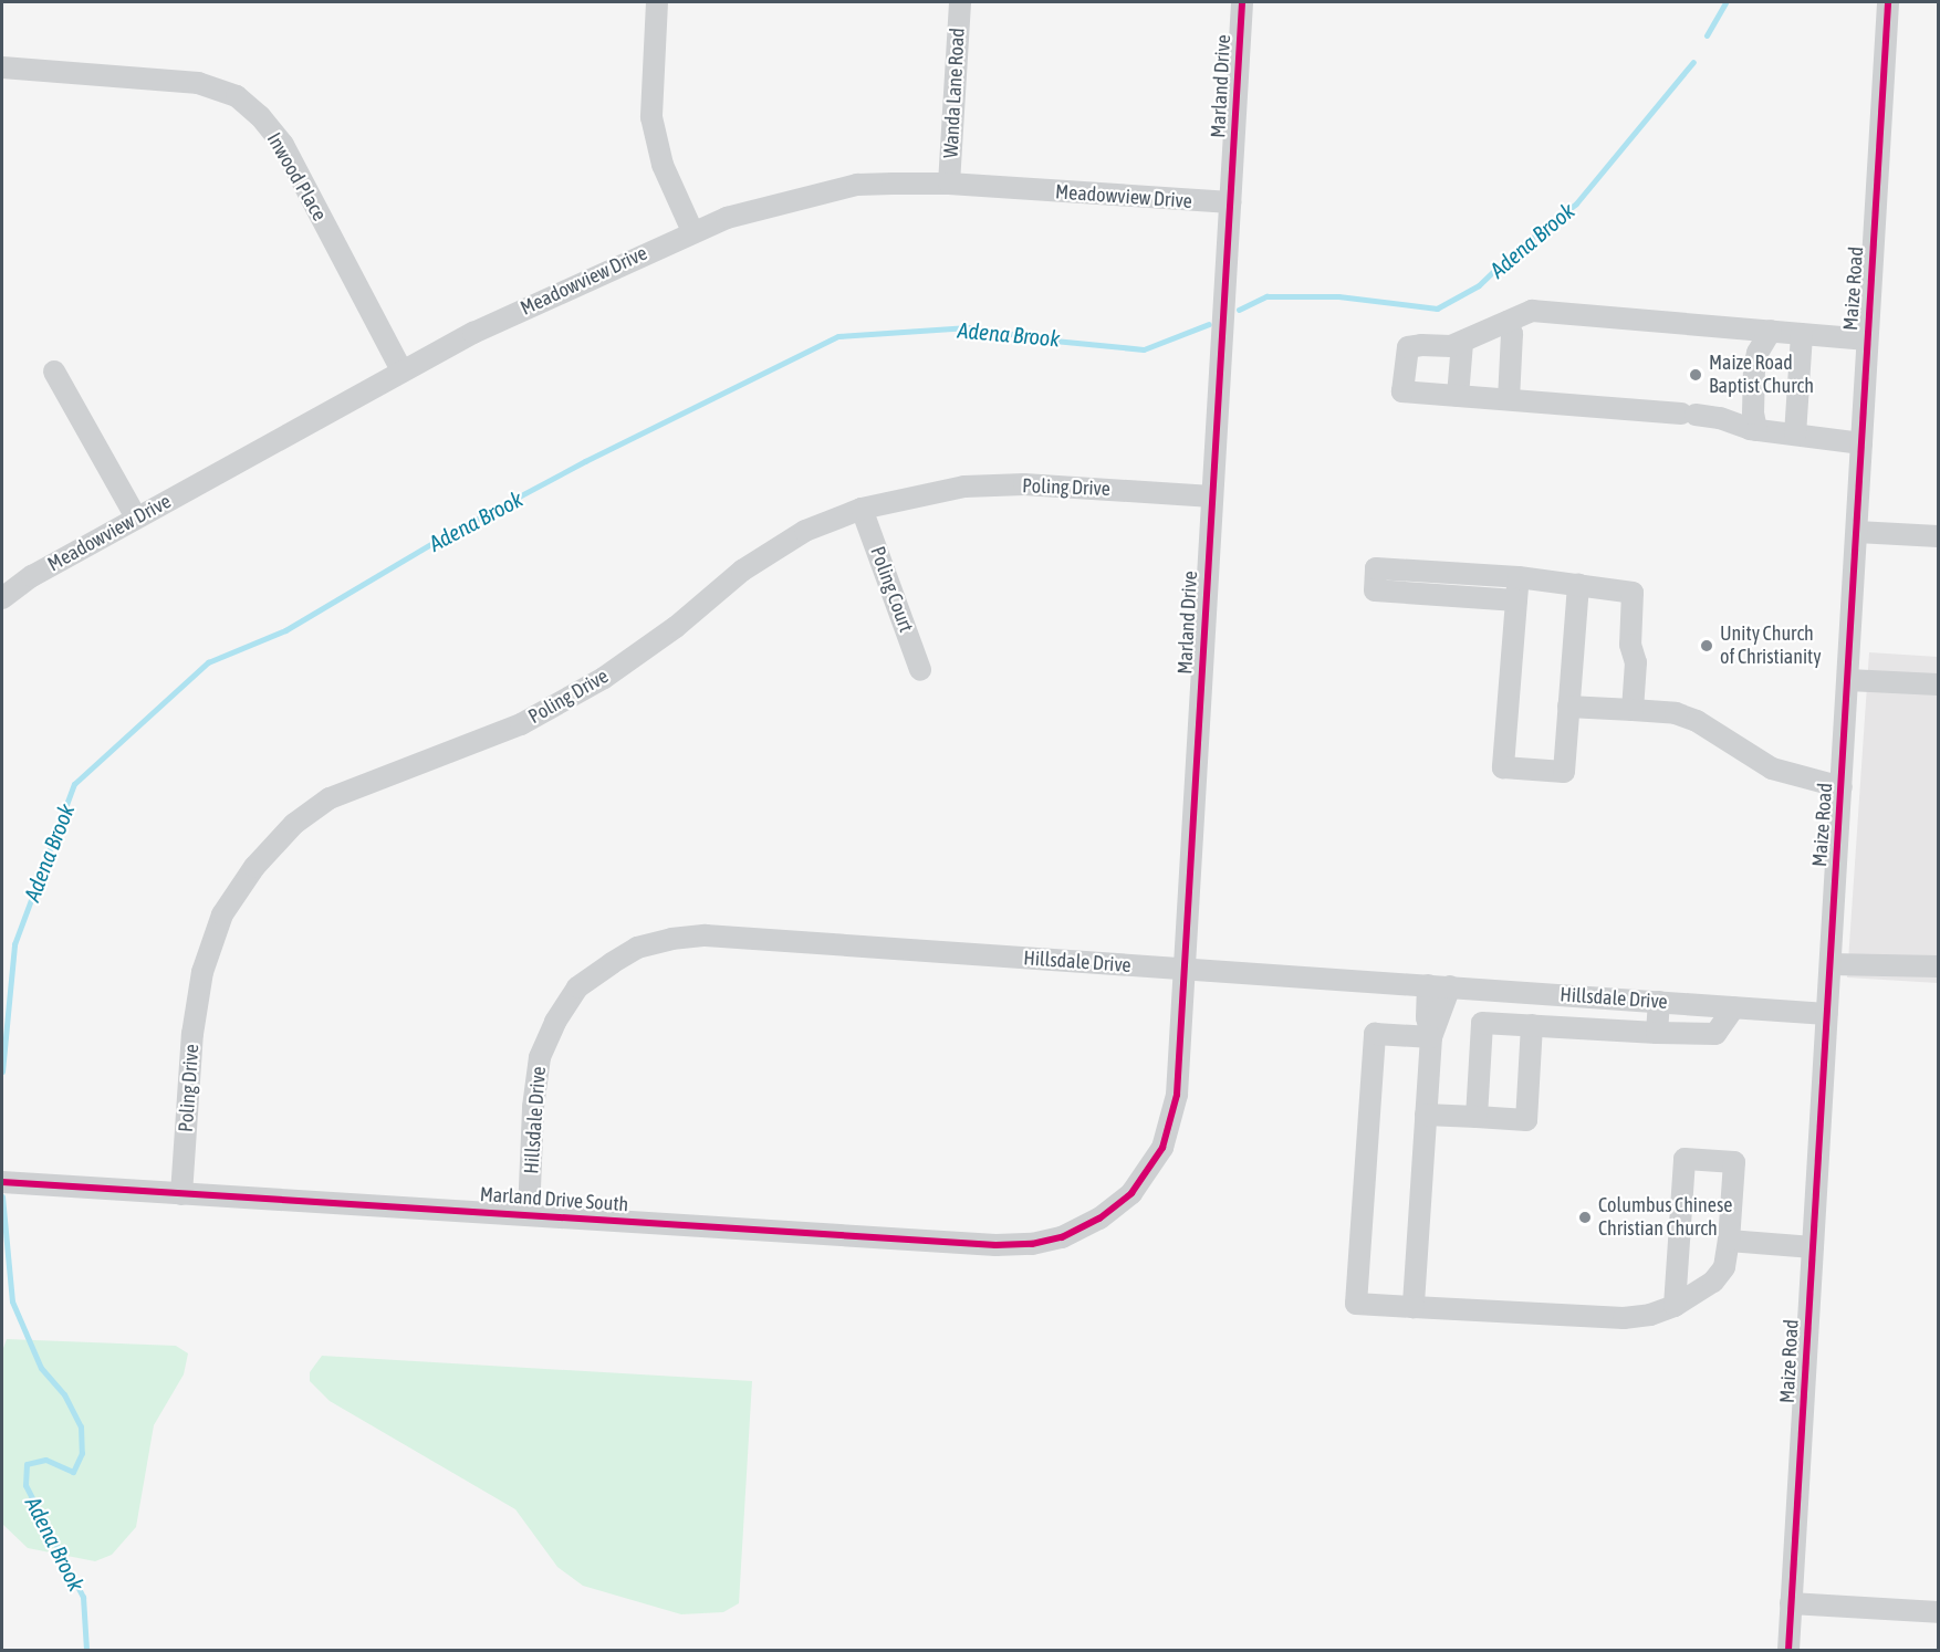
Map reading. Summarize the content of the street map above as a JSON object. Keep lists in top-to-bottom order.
{
  "streets": {
    "street": [
      "Marland Drive",
      "Wanda Lane Road",
      "Inwood Place",
      "Meadowview Drive",
      "Maize Road",
      "Poling Drive",
      "Poling Court",
      "Hillsdale Drive",
      "Marland Drive South"
    ]
  },
  "crossings": [
    ["Marland Drive", "Meadowview Drive"],
    ["Marland Drive", "Poling Drive"],
    ["Marland Drive", "Hillsdale Drive"],
    ["Marland Drive", "Marland Drive South"],
    ["Wanda Lane Road", "Meadowview Drive"],
    ["Inwood Place", "Meadowview Drive"],
    ["Maize Road", "Hillsdale Drive"],
    ["Poling Drive", "Poling Court"],
    ["Poling Drive", "Marland Drive South"],
    ["Hillsdale Drive", "Marland Drive South"]
  ],
  "water": ["Adena Brook"],
  "places": ["Maize Road Baptist Church", "Unity Church of Christianity", "Columbus Chinese Christian Church"]
}
